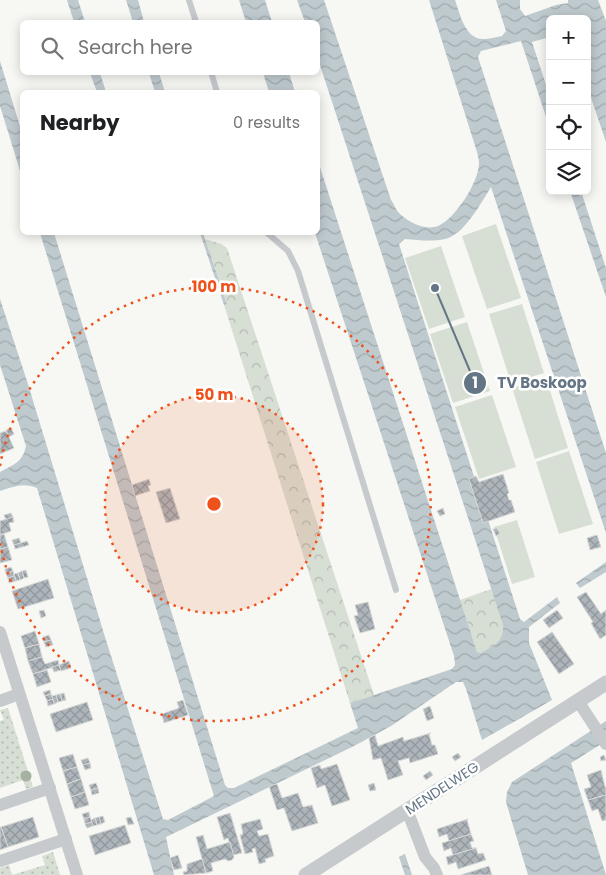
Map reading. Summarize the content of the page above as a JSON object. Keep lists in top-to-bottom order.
{
  "streets": {
    "street": ["MENDELWEG"]
  },
  "places": ["TV Boskoop"],
  "page": {
    "map_buttons": ["+", "−"],
    "search": "Search here",
    "heading": ["Nearby", "0 results"]
  },
  "rings": ["100 m", "50 m"]
}
